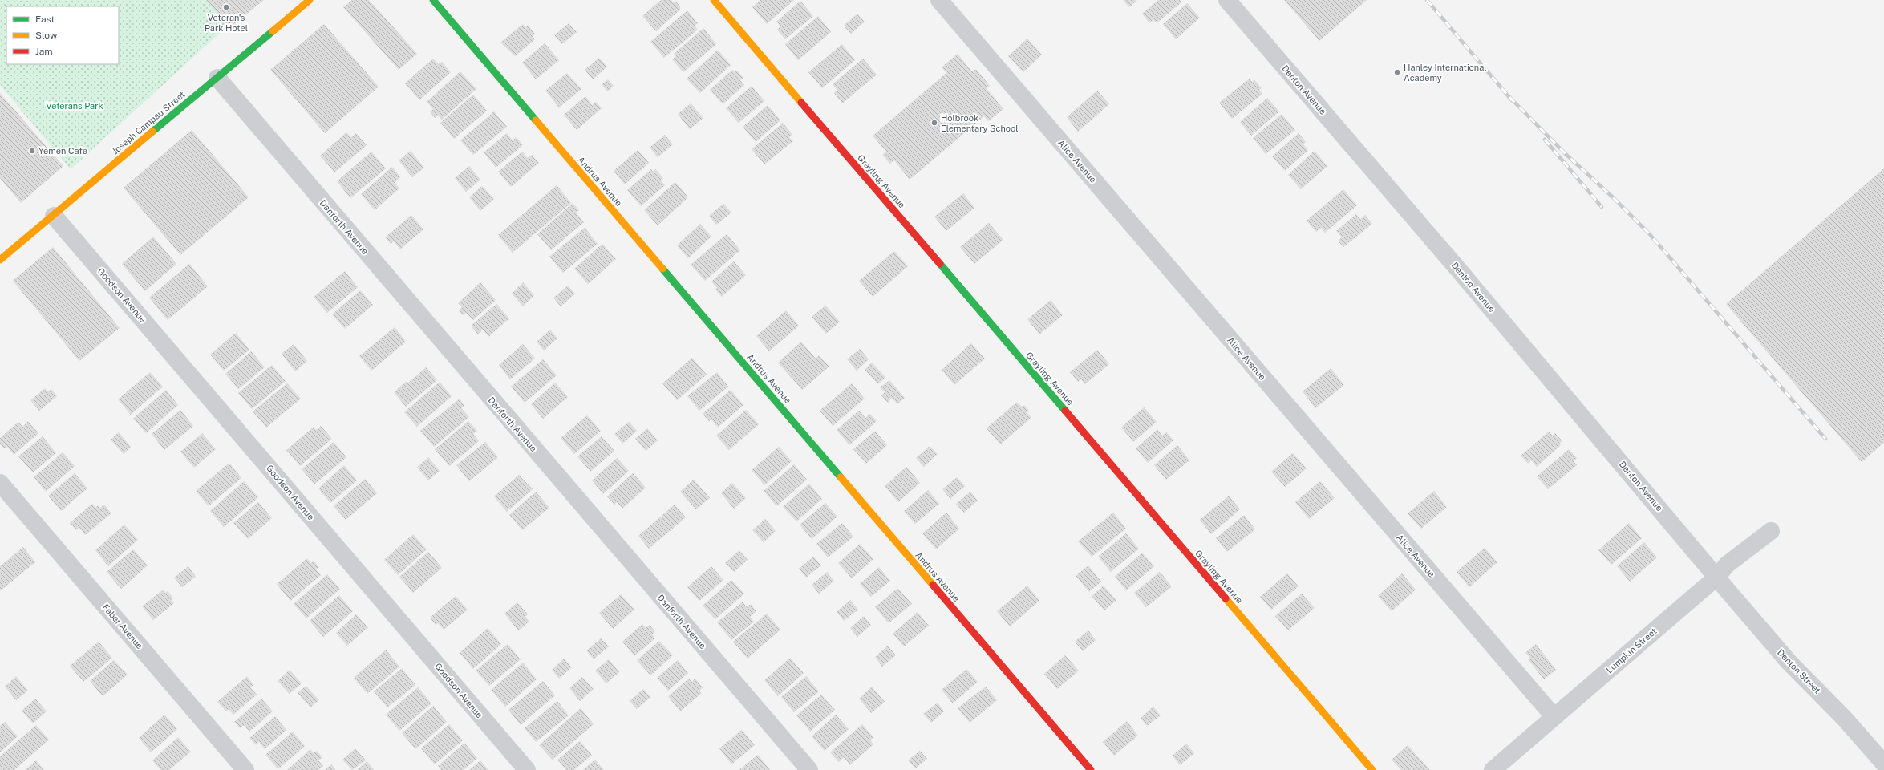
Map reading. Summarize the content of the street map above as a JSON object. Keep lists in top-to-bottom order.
{
  "streets": {
    "street": [
      "Denton Avenue",
      "Joseph Campau Street",
      "Alice Avenue",
      "Andrus Avenue",
      "Grayling Avenue",
      "Danforth Avenue",
      "Goodson Avenue",
      "Faber Avenue",
      "Lumpkin Street",
      "Denton Street"
    ]
  },
  "crossings": [
    ["Denton Avenue", "Lumpkin Street"],
    ["Denton Avenue", "Denton Street"],
    ["Joseph Campau Street", "Danforth Avenue"],
    ["Joseph Campau Street", "Goodson Avenue"],
    ["Alice Avenue", "Lumpkin Street"],
    ["Lumpkin Street", "Denton Street"]
  ],
  "parks": ["Veterans Park"],
  "places": [
    "Veteran's Park Hotel",
    "Hanley International Academy",
    "Holbrook Elementary School",
    "Yemen Cafe"
  ],
  "legend": ["Fast", "Slow", "Jam"]
}
